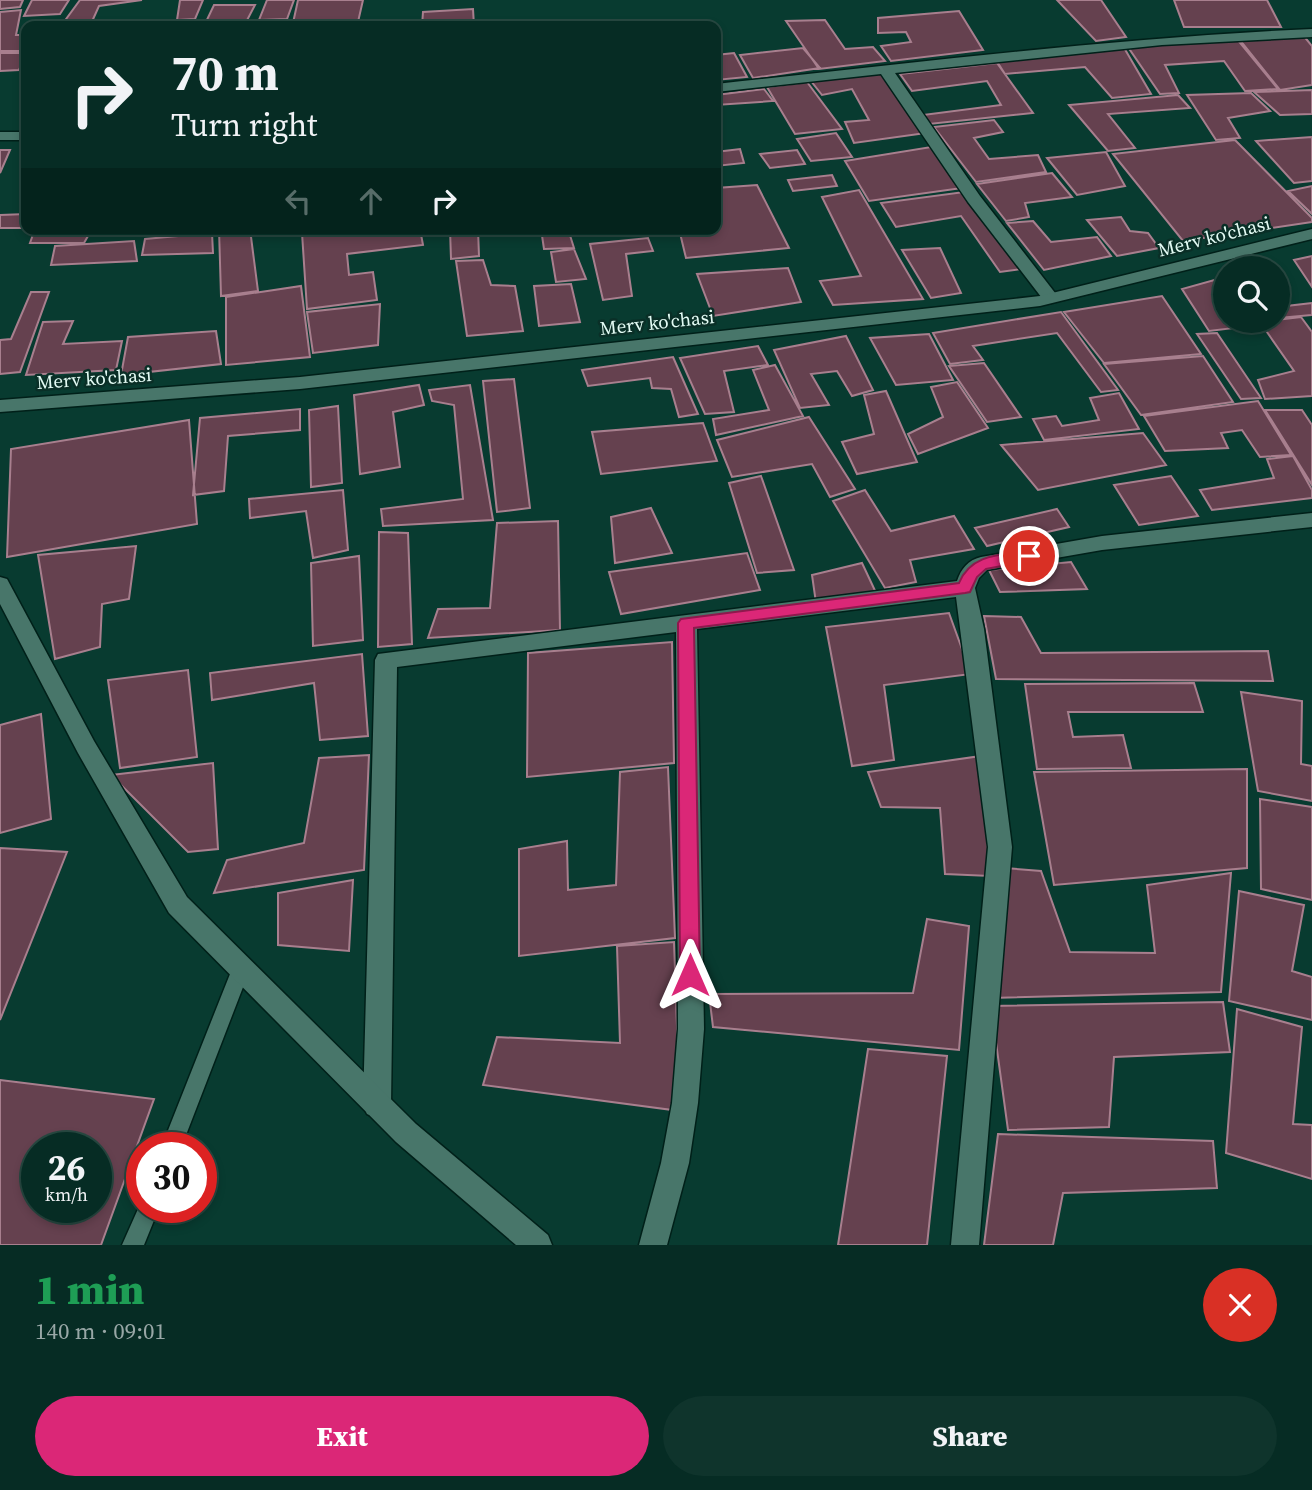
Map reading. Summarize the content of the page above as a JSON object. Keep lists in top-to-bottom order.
{
  "streets": {
    "street": ["Merv ko'chasi"]
  },
  "page": {
    "turn": ["70 m", "Turn right"],
    "speed": "26 km/h",
    "limit": "30",
    "heading": ["1 min", "140 m · 09:01"],
    "buttons": ["Exit", "Share"]
  }
}
